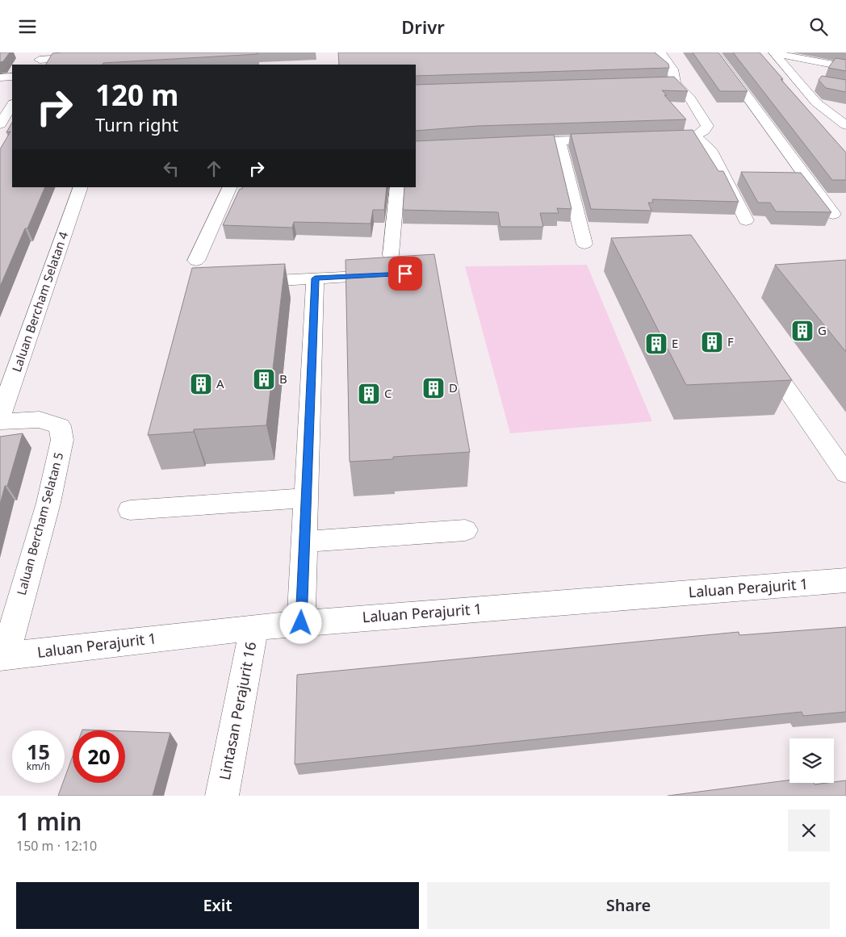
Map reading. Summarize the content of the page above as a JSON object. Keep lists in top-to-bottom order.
{
  "streets": {
    "street": [
      "Laluan Bercham Selatan 4",
      "Laluan Bercham Selatan 5",
      "Laluan Perajurit 1",
      "Lintasan Perajurit 16"
    ]
  },
  "crossings": [
    ["Laluan Bercham Selatan 5", "Laluan Perajurit 1"],
    ["Laluan Perajurit 1", "Lintasan Perajurit 16"]
  ],
  "places": {
    "building": [
      "G",
      "F",
      "E",
      "B",
      "A",
      "D",
      "C"
    ]
  },
  "page": {
    "header": "Drivr",
    "turn": ["120 m", "Turn right"],
    "speed": "15 km/h",
    "limit": "20",
    "heading": ["1 min", "150 m · 12:10"],
    "buttons": ["Exit", "Share"]
  }
}
